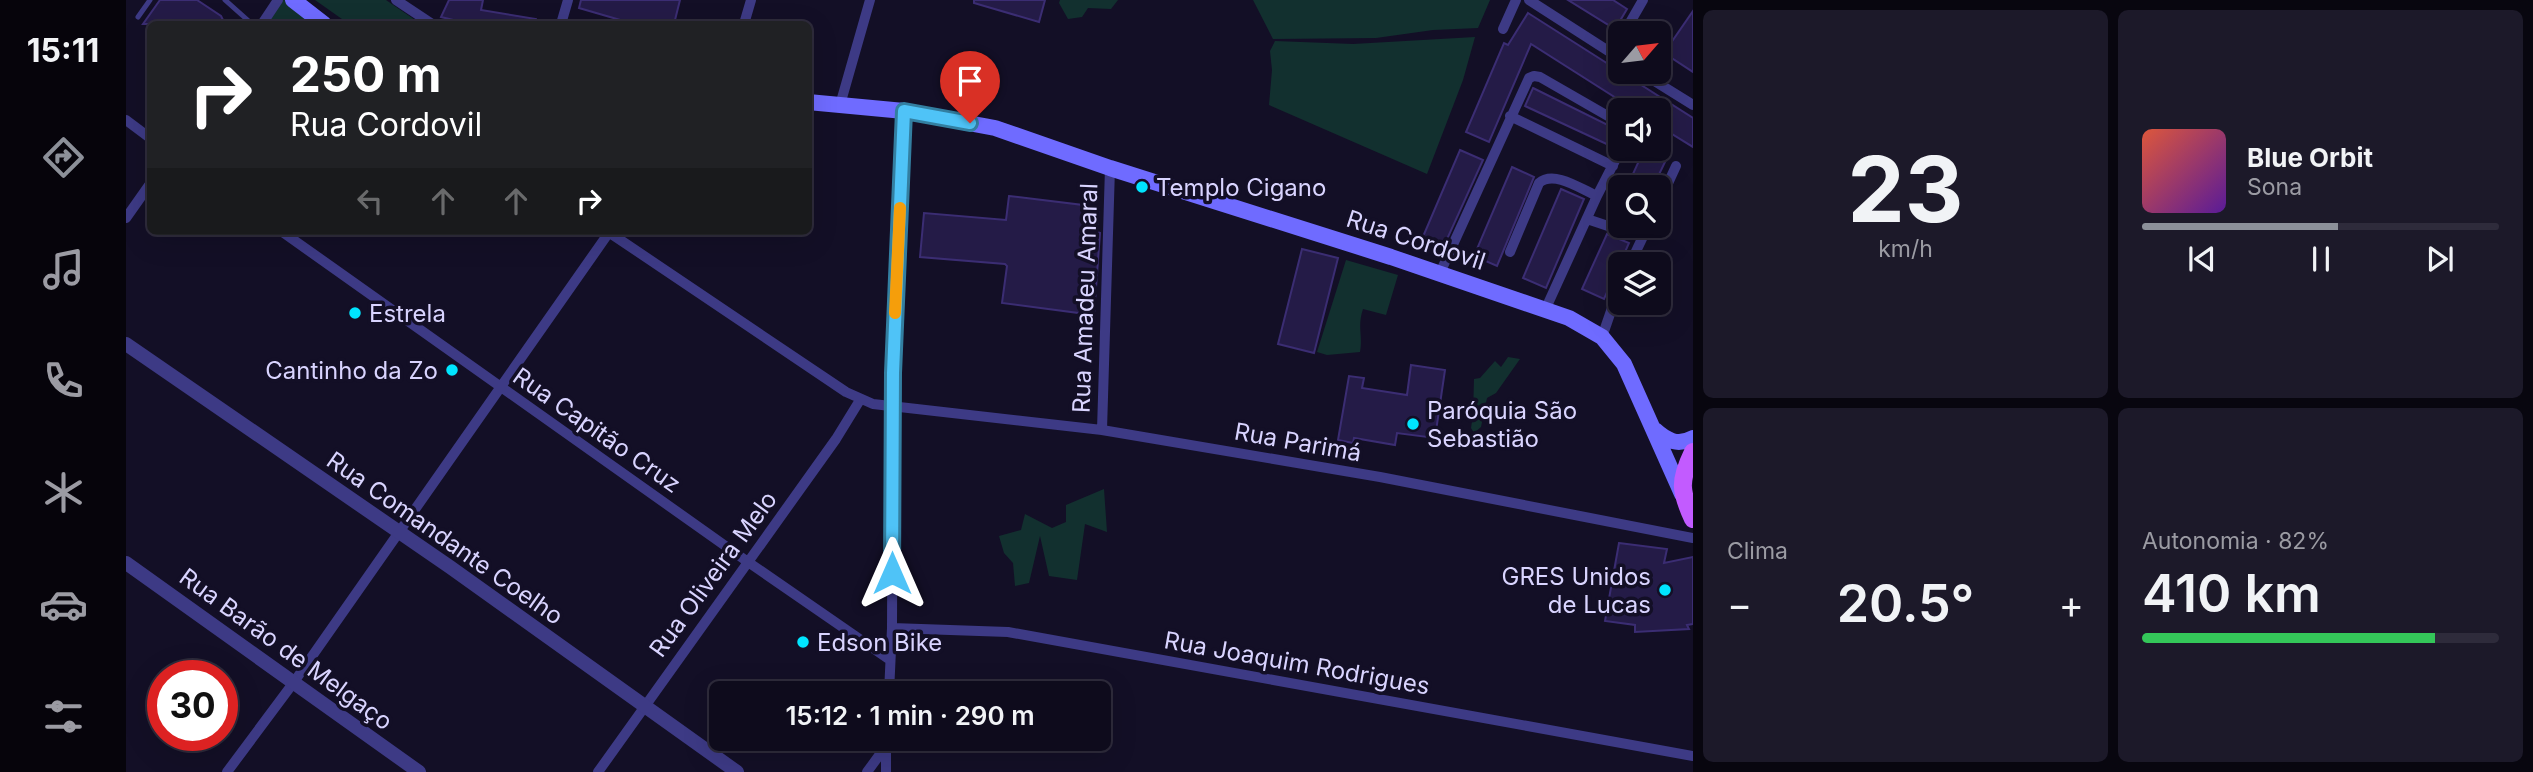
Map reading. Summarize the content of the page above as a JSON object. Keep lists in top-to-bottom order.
{
  "streets": {
    "main road": ["Rua Cordovil"],
    "street": [
      "Rua Amadeu Amaral",
      "Rua Capitão Cruz",
      "Rua Parimá",
      "Rua Comandante Coelho",
      "Rua Oliveira Melo",
      "Rua Barão de Melgaço",
      "Rua Joaquim Rodrigues"
    ]
  },
  "crossings": [
    ["Rua Cordovil", "Rua Amadeu Amaral"],
    ["Rua Amadeu Amaral", "Rua Parimá"],
    ["Rua Capitão Cruz", "Rua Oliveira Melo"],
    ["Rua Parimá", "Rua Oliveira Melo"],
    ["Rua Comandante Coelho", "Rua Oliveira Melo"]
  ],
  "places": [
    "Templo Cigano",
    "Estrela",
    "Cantinho da Zo",
    "Paróquia São Sebastião",
    "GRES Unidos de Lucas",
    "Edson Bike"
  ],
  "north": "top right",
  "page": {
    "tabs": "15:11",
    "tile": [
      ["23", "km/h"],
      "Clima",
      ["Autonomia · 82%", "410 km"]
    ],
    "turn": ["250 m", "Rua Cordovil"],
    "song": ["Blue Orbit", "Sona"],
    "heat": ["−", "20.5°", "+"],
    "limit": "30",
    "trip": "15:12 · 1 min · 290 m"
  }
}
